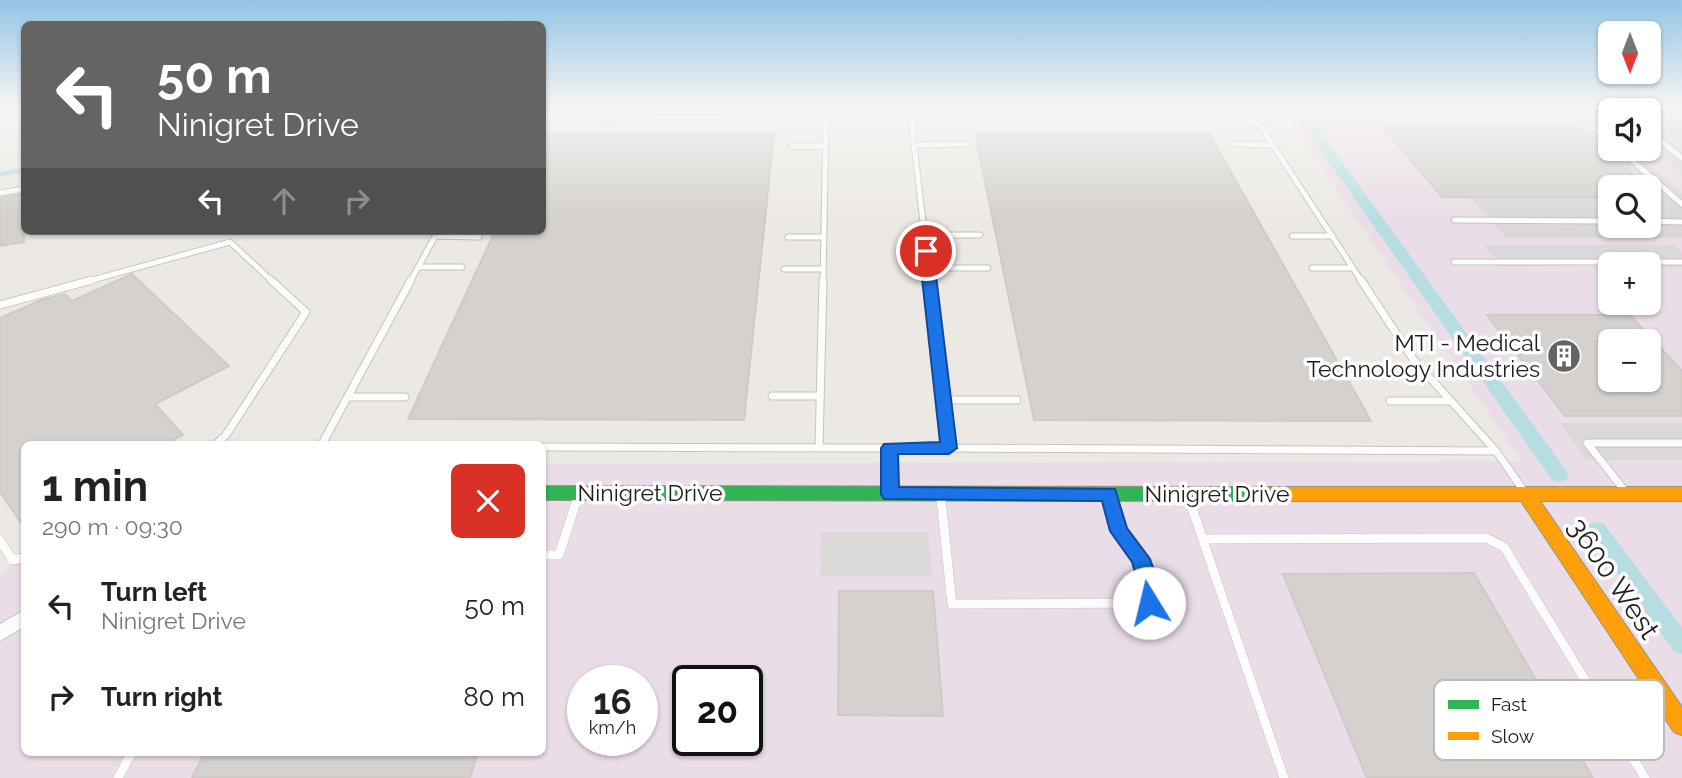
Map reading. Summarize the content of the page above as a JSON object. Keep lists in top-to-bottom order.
{
  "streets": {
    "street": ["Ninigret Drive", "3600 West"]
  },
  "crossings": [
    ["Ninigret Drive", "3600 West"]
  ],
  "places": {
    "building": ["MTI - Medical Technology Industries"]
  },
  "legend": ["Fast", "Slow"],
  "north": "bottom",
  "page": {
    "map_buttons": ["+", "−"],
    "turn": ["50 m", "Ninigret Drive"],
    "heading": ["1 min", "290 m · 09:30"],
    "list": [
      {
        "name": "Turn left",
        "note": "Ninigret Drive",
        "value": "50 m"
      },
      {
        "name": "Turn right",
        "value": "80 m"
      }
    ],
    "speed": "16 km/h",
    "limit": "20"
  }
}
